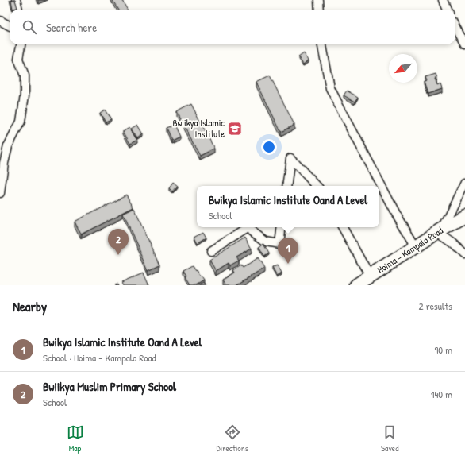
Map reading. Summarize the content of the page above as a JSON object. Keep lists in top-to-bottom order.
{
  "streets": {
    "main road": ["Hoima - Kampala Road"]
  },
  "places": {
    "school or university": ["Bwiikya Islamic Institute"]
  },
  "north": "bottom left",
  "page": {
    "search": "Search here",
    "popup": ["Bwikya Islamic Institute Oand A Level", "School"],
    "pins": ["2", "1"],
    "heading": ["Nearby", "2 results"],
    "list": [
      {
        "mark": "1",
        "name": "Bwikya Islamic Institute Oand A Level",
        "note": "School · Hoima - Kampala Road",
        "value": "90 m"
      },
      {
        "mark": "2",
        "name": "Bwiikya Muslim Primary School",
        "note": "School",
        "value": "140 m"
      }
    ],
    "nav": ["Map", "Directions", "Saved"]
  }
}
